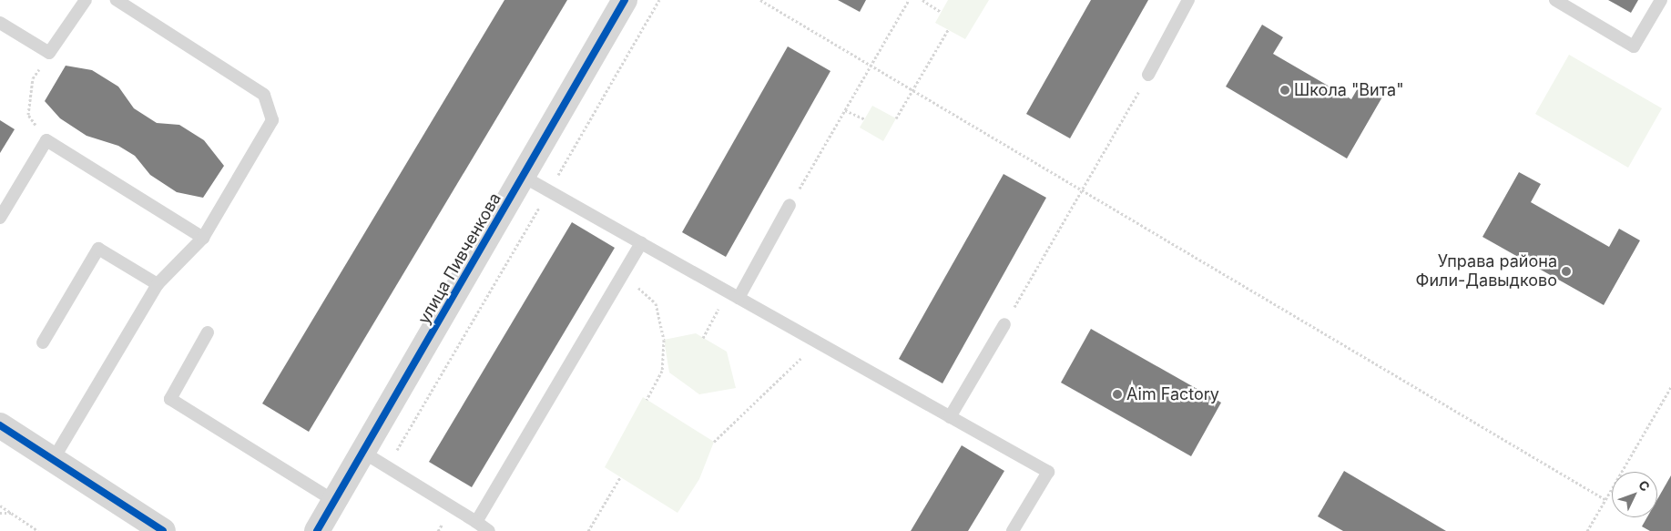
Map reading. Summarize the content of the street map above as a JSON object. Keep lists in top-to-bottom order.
{
  "streets": {
    "street": ["улица Пивченкова"]
  },
  "places": ["Школа \"Вита\"", "Управа района Фили-Давыдково", "Aim Factory"],
  "north": "top right"
}
